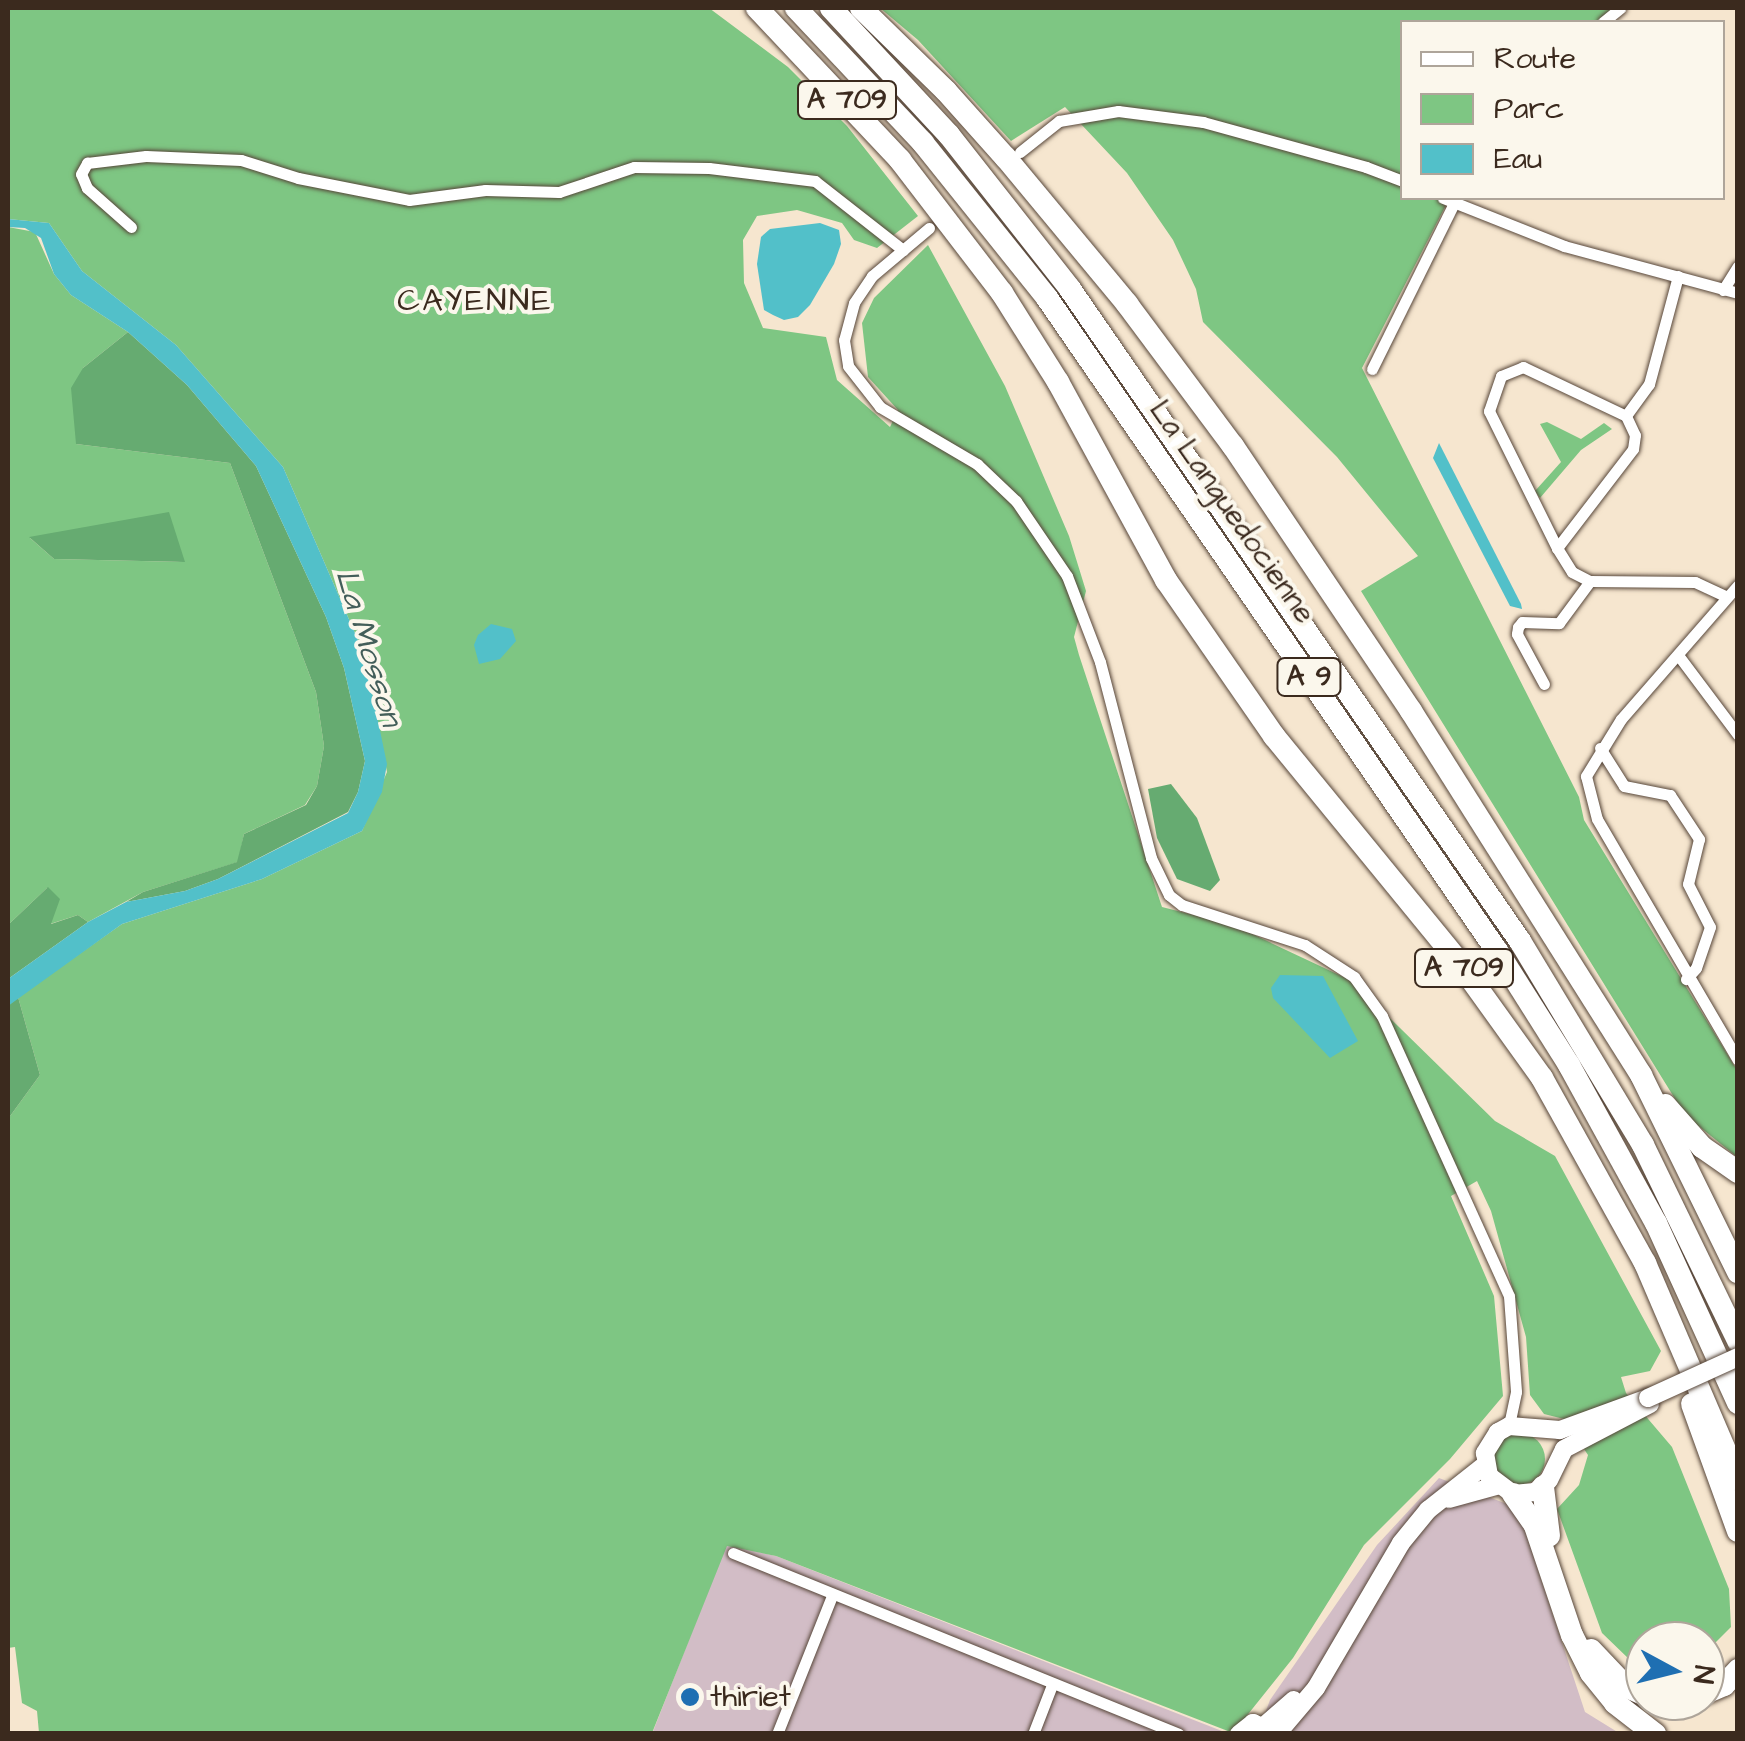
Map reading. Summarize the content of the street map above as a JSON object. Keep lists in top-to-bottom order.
{
  "streets": {
    "highway": ["A 709", "La Languedocienne", "A 9"]
  },
  "districts": ["CAYENNE"],
  "water": ["La Mosson"],
  "places": ["thiriet"],
  "legend": ["Route", "Parc", "Eau"],
  "north": "right"
}
